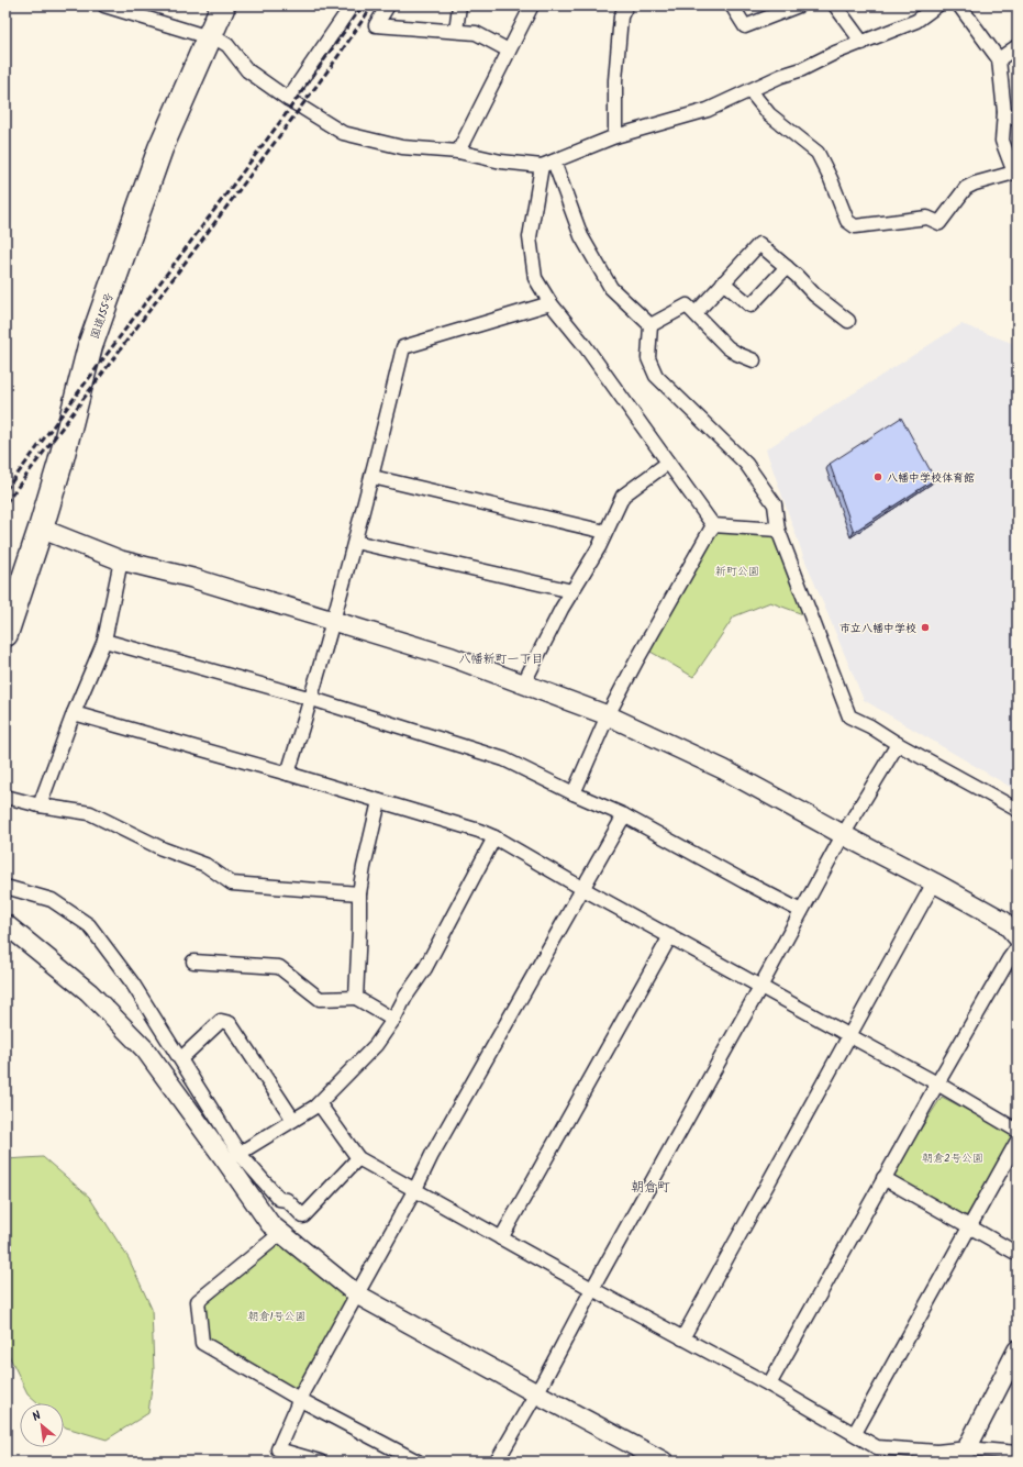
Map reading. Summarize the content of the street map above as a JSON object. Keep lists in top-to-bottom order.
{
  "streets": {
    "highway": ["国道155号"]
  },
  "districts": ["八幡新町一丁目", "朝倉町"],
  "parks": ["新町公園", "朝倉2号公園", "朝倉1号公園"],
  "places": ["八幡中学校体育館", "市立八幡中学校"],
  "north": "top left"
}
